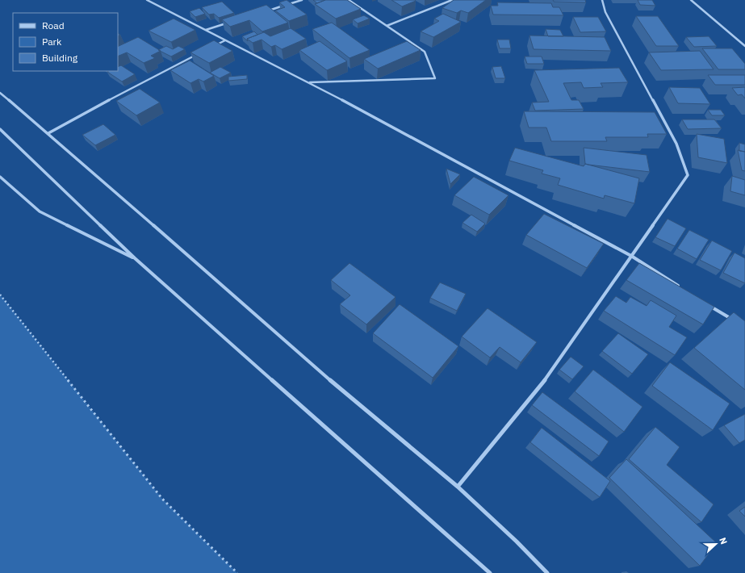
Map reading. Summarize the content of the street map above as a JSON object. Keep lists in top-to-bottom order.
{
  "legend": ["Road", "Park", "Building"],
  "north": "right"
}
